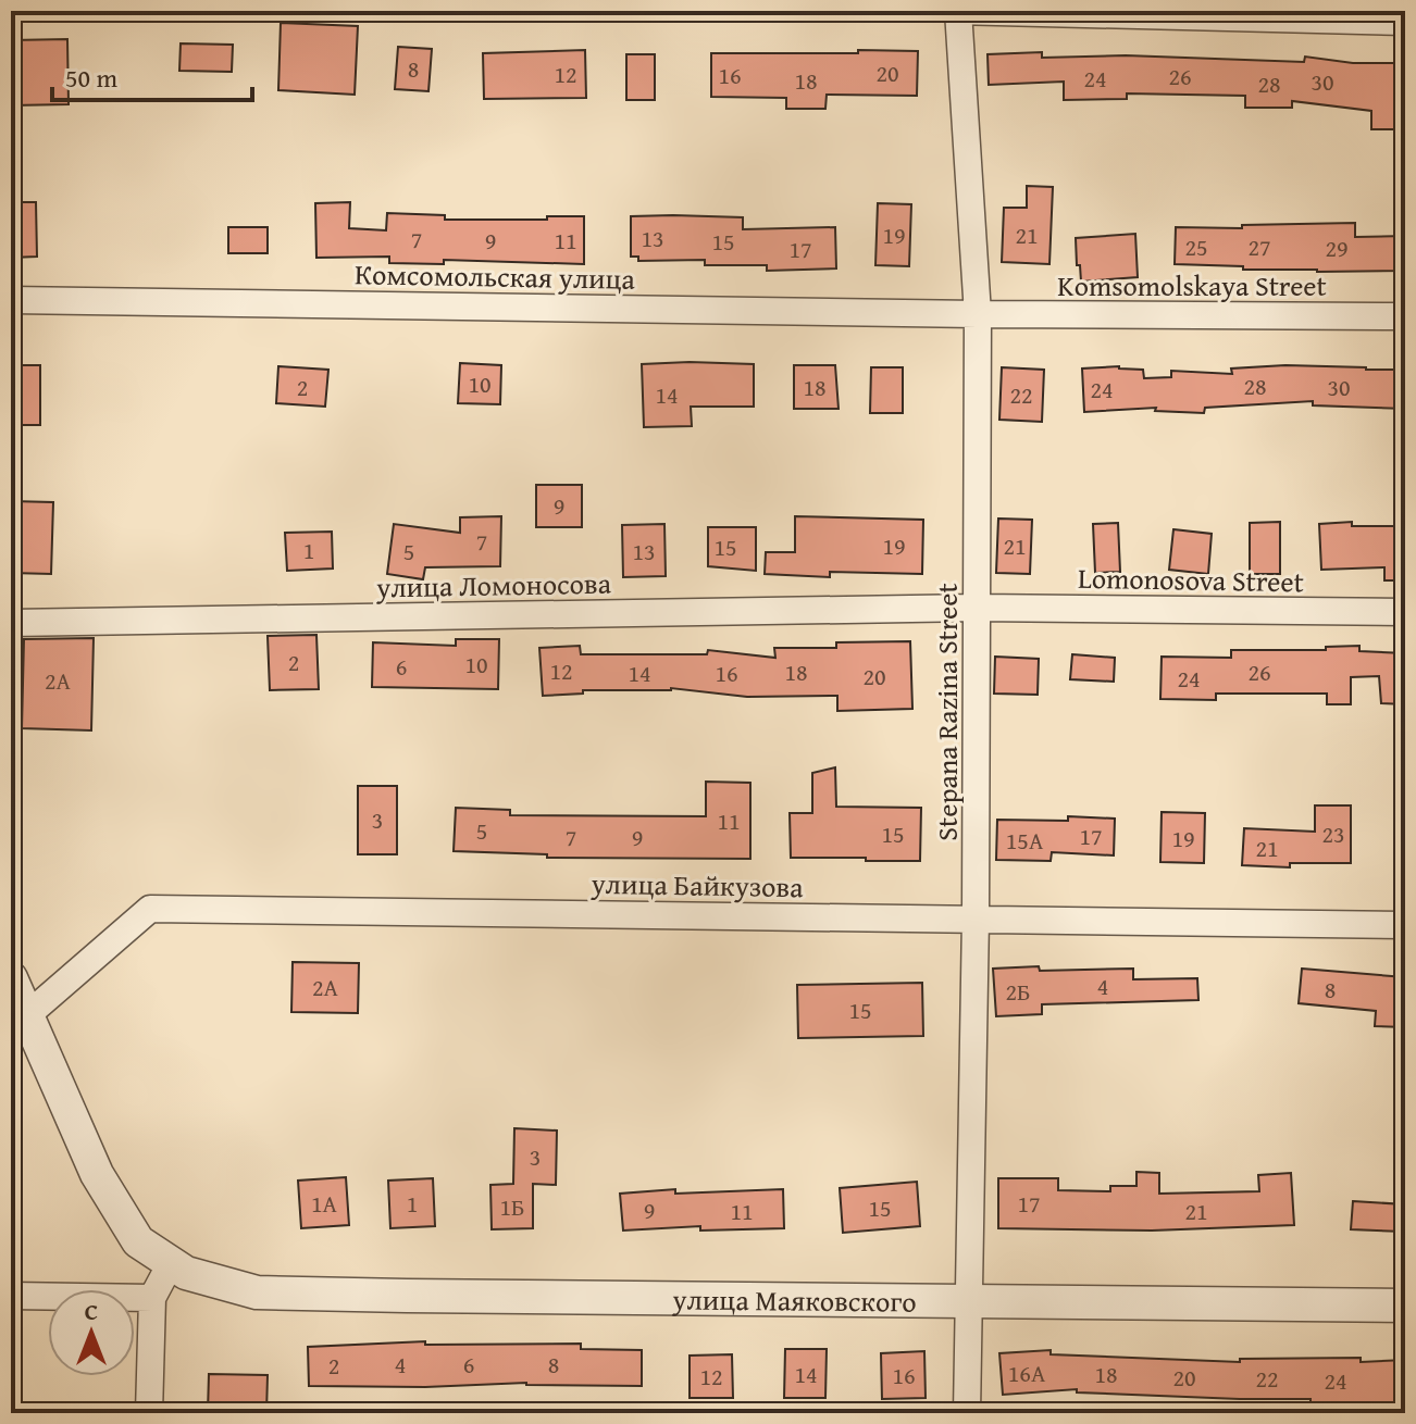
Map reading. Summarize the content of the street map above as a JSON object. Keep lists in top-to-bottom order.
{
  "streets": {
    "street": [
      "Комсомольская улица",
      "Komsomolskaya Street",
      "Lomonosova Street",
      "улица Ломоносова",
      "Stepana Razina Street",
      "улица Байкузова",
      "улица Маяковского"
    ]
  },
  "crossings": [
    ["Комсомольская улица", "Komsomolskaya Street"],
    ["Комсомольская улица", "Stepana Razina Street"],
    ["Komsomolskaya Street", "Stepana Razina Street"],
    ["Lomonosova Street", "улица Ломоносова"],
    ["Lomonosova Street", "Stepana Razina Street"],
    ["улица Ломоносова", "Stepana Razina Street"],
    ["Stepana Razina Street", "улица Байкузова"],
    ["Stepana Razina Street", "улица Маяковского"]
  ],
  "house_numbers": [
    "8",
    "20",
    "12",
    "16",
    "26",
    "24",
    "18",
    "30",
    "28",
    "19",
    "21",
    "13",
    "7",
    "9",
    "11",
    "15",
    "25",
    "27",
    "29",
    "17",
    "10",
    "28",
    "2",
    "18",
    "30",
    "24",
    "14",
    "22",
    "9",
    "7",
    "19",
    "21",
    "15",
    "1",
    "5",
    "13",
    "2",
    "10",
    "6",
    "12",
    "18",
    "26",
    "14",
    "16",
    "20",
    "24",
    "2А",
    "3",
    "11",
    "5",
    "15",
    "23",
    "17",
    "7",
    "9",
    "19",
    "15А",
    "21",
    "4",
    "2А",
    "8",
    "2Б",
    "15",
    "3",
    "1А",
    "1",
    "17",
    "1Б",
    "15",
    "9",
    "11",
    "21",
    "4",
    "6",
    "8",
    "2",
    "16А",
    "14",
    "18",
    "16",
    "12",
    "20",
    "22",
    "24"
  ],
  "scale_bar": "50 m",
  "north": "top"
}
